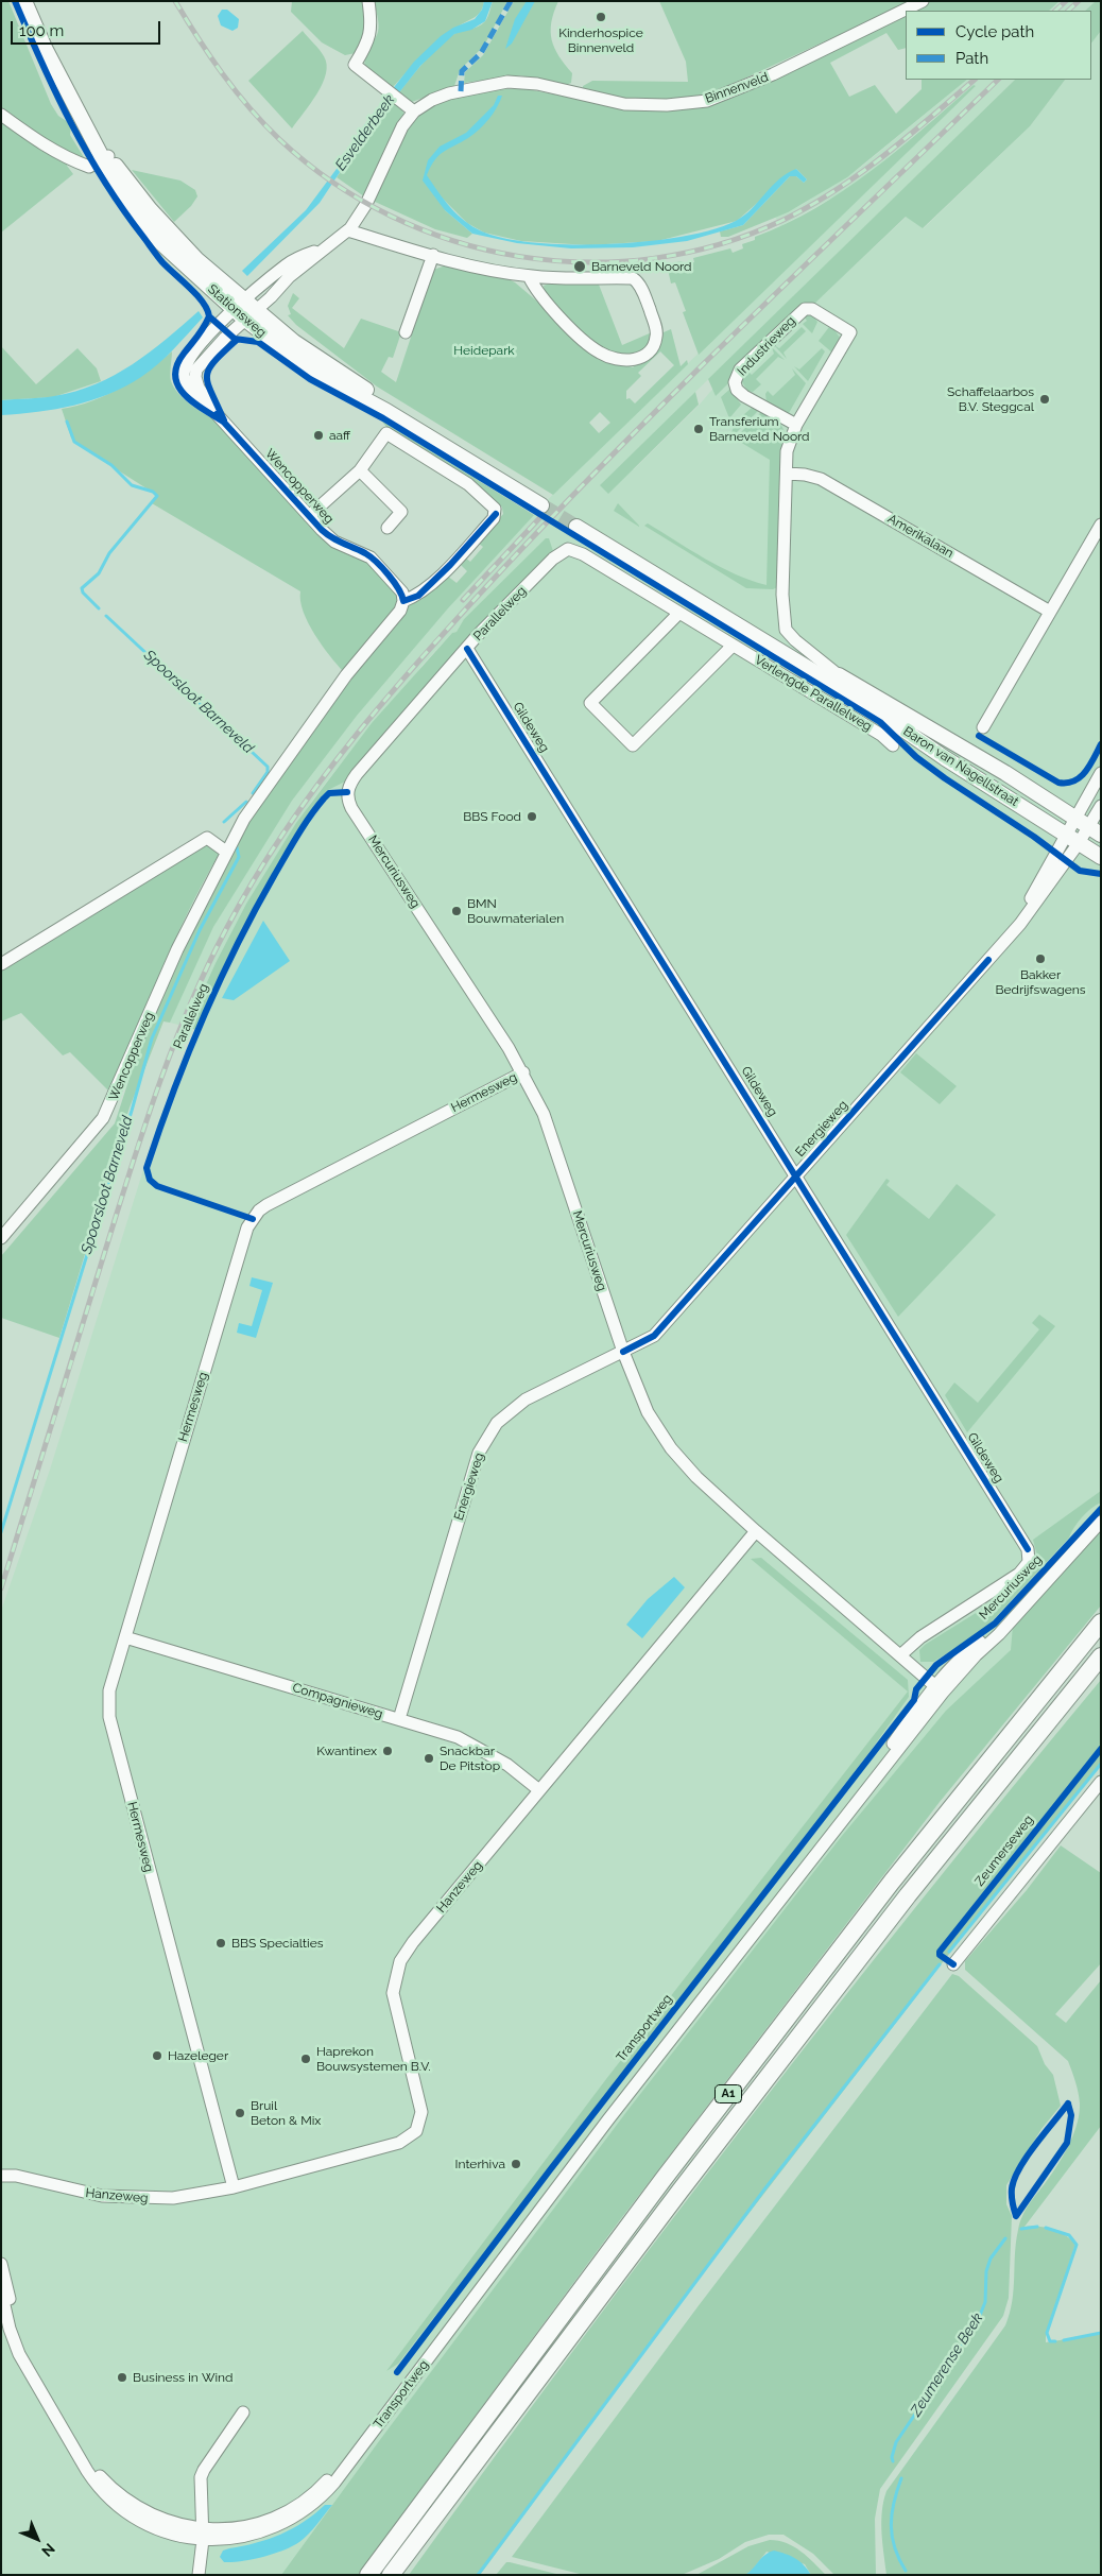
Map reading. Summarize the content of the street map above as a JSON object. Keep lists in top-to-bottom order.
{
  "streets": {
    "highway": ["A1"],
    "main road": ["Stationsweg", "Baron van Nagellstraat"],
    "street": [
      "Binnenveld",
      "Industrieweg",
      "Wencopperweg",
      "Amerikalaan",
      "Parallelweg",
      "Verlengde Parallelweg",
      "Gildeweg",
      "Mercuriusweg",
      "Hermesweg",
      "Energieweg",
      "Compagnieweg",
      "Hanzeweg",
      "Transportweg"
    ],
    "cycle path": ["Zeumerseweg"]
  },
  "crossings": [
    ["Binnenveld", "Stationsweg"],
    ["Binnenveld", "Wencopperweg"],
    ["Stationsweg", "Wencopperweg"],
    ["Amerikalaan", "Baron van Nagellstraat"],
    ["Parallelweg", "Verlengde Parallelweg"],
    ["Parallelweg", "Gildeweg"],
    ["Parallelweg", "Mercuriusweg"],
    ["Gildeweg", "Mercuriusweg"],
    ["Gildeweg", "Energieweg"],
    ["Baron van Nagellstraat", "Energieweg"],
    ["Mercuriusweg", "Hermesweg"],
    ["Mercuriusweg", "Energieweg"],
    ["Mercuriusweg", "Hanzeweg"],
    ["Mercuriusweg", "Transportweg"],
    ["Hermesweg", "Compagnieweg"],
    ["Hermesweg", "Hanzeweg"],
    ["Energieweg", "Compagnieweg"],
    ["Compagnieweg", "Hanzeweg"]
  ],
  "water": ["Esvelderbeek", "Spoorsloot Barneveld", "Zeumerense Beek"],
  "parks": ["Heidepark"],
  "places": [
    "Kinderhospice Binnenveld",
    "Barneveld Noord",
    "Schaffelaarbos B.V. Steggcal",
    "Transferium Barneveld Noord",
    "aaff",
    "BBS Food",
    "BMN Bouwmaterialen",
    "Bakker Bedrijfswagens",
    "Kwantinex",
    "Snackbar De Pitstop",
    "BBS Specialties",
    "Hazeleger",
    "Haprekon Bouwsystemen B.V.",
    "Bruil Beton & Mix",
    "Interhiva",
    "Business in Wind"
  ],
  "legend": ["Cycle path", "Path"],
  "scale_bar": "100 m",
  "north": "bottom right"
}
